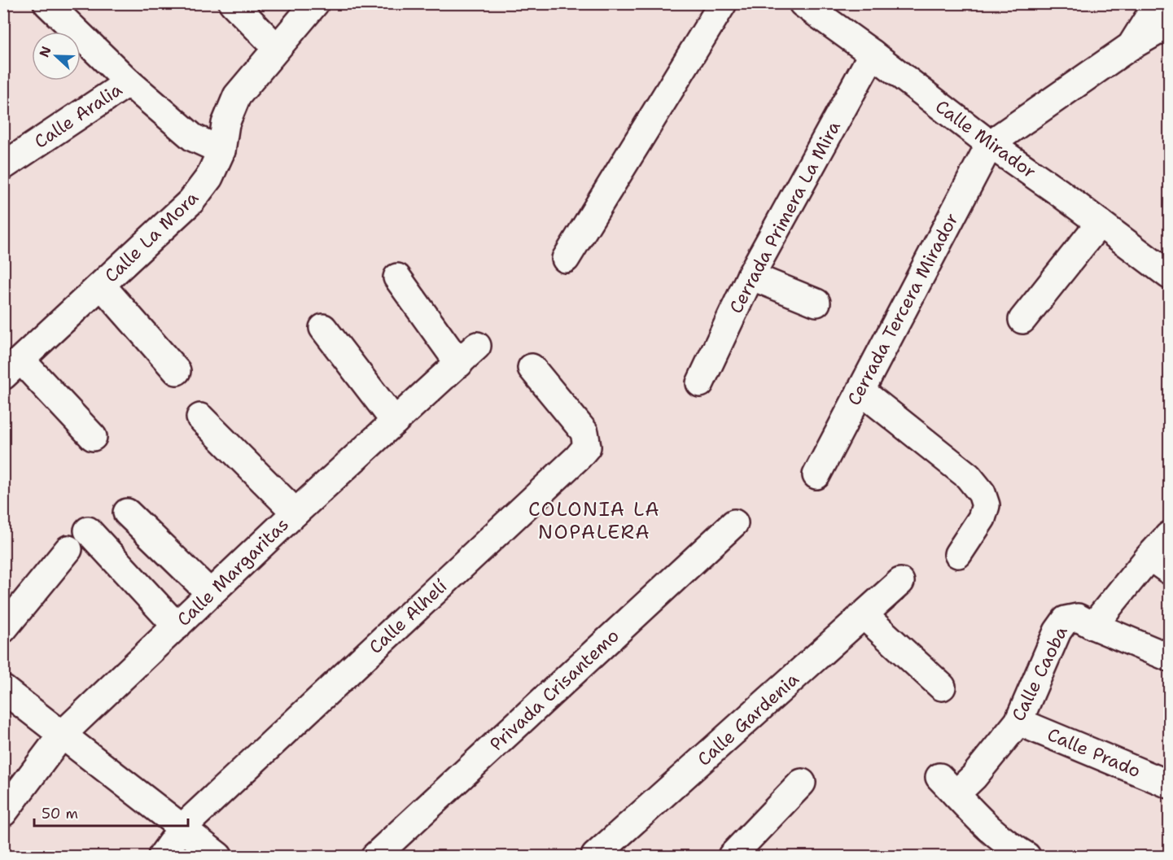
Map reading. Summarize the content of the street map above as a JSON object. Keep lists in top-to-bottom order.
{
  "streets": {
    "street": [
      "Calle Aralia",
      "Calle Mirador",
      "Cerrada Primera La Mira",
      "Calle La Mora",
      "Cerrada Tercera Mirador",
      "Calle Margaritas",
      "Calle Alhelí",
      "Calle Caoba",
      "Privada Crisantemo",
      "Calle Gardenia",
      "Calle Prado"
    ]
  },
  "crossings": [
    ["Calle Mirador", "Cerrada Primera La Mira"],
    ["Calle Mirador", "Cerrada Tercera Mirador"],
    ["Calle Caoba", "Calle Prado"]
  ],
  "districts": ["COLONIA LA NOPALERA"],
  "scale_bar": "50 m",
  "north": "left"
}
